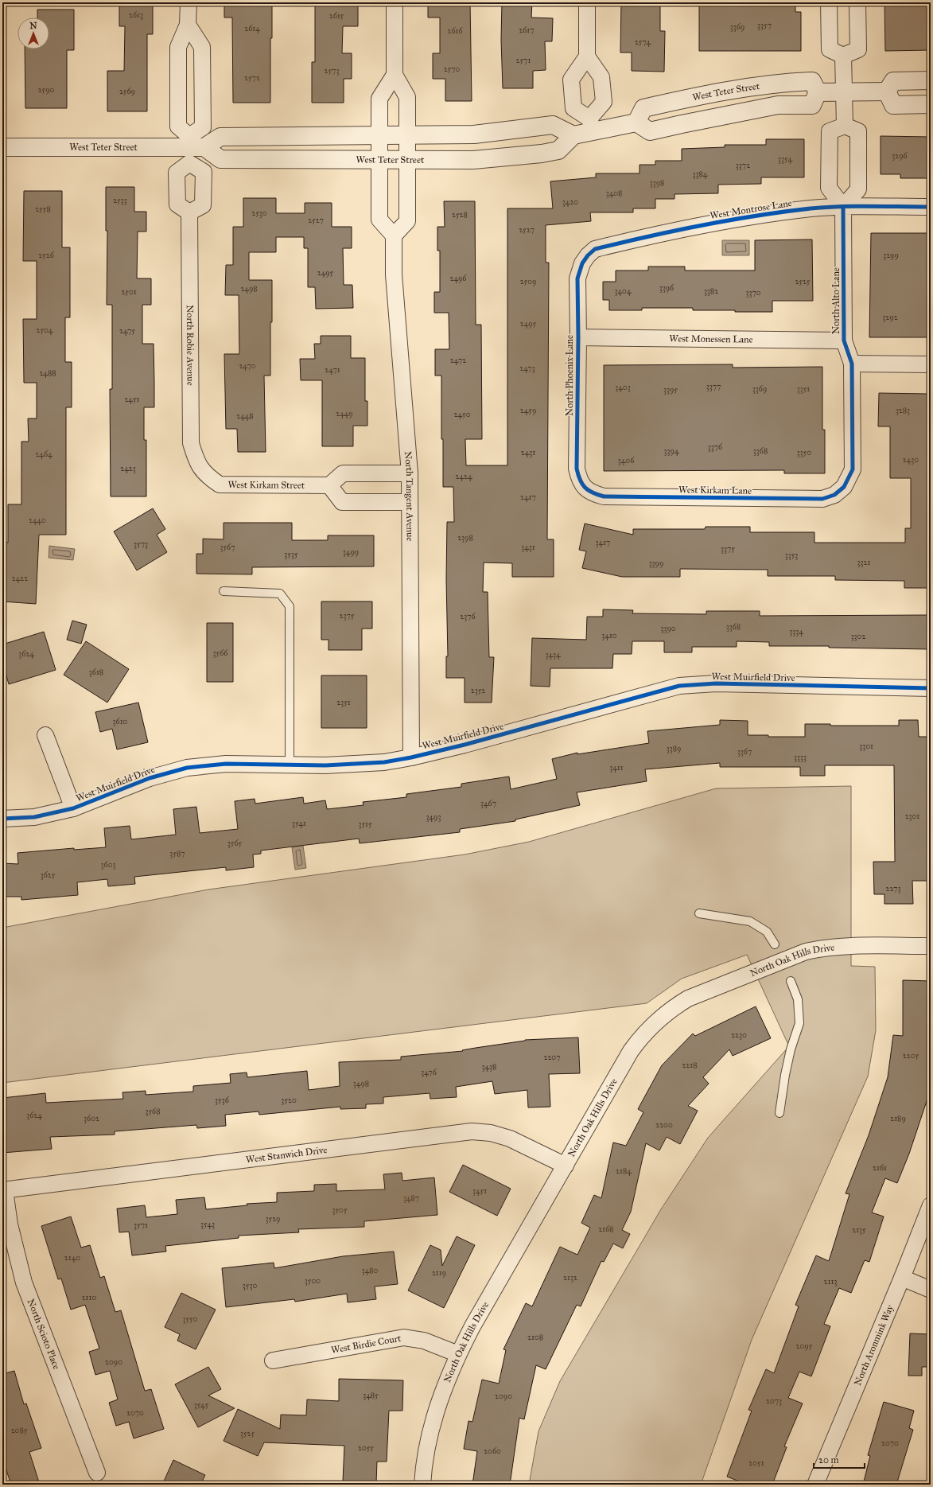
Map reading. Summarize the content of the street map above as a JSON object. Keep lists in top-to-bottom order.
{
  "streets": {
    "street": [
      "West Teter Street",
      "West Montrose Lane",
      "North Alto Lane",
      "West Monessen Lane",
      "North Robie Avenue",
      "North Phoenix Lane",
      "West Kirkam Street",
      "West Kirkam Lane",
      "North Tangent Avenue",
      "West Muirfield Drive",
      "North Oak Hills Drive",
      "West Stanwich Drive",
      "North Scioto Place",
      "West Birdie Court",
      "North Aronmink Way"
    ]
  },
  "crossings": [
    ["West Montrose Lane", "North Alto Lane"],
    ["West Montrose Lane", "North Phoenix Lane"],
    ["North Alto Lane", "West Monessen Lane"],
    ["North Alto Lane", "West Kirkam Lane"],
    ["West Monessen Lane", "North Phoenix Lane"],
    ["North Robie Avenue", "West Kirkam Street"],
    ["North Phoenix Lane", "West Kirkam Lane"],
    ["North Tangent Avenue", "West Muirfield Drive"],
    ["North Oak Hills Drive", "West Stanwich Drive"],
    ["North Oak Hills Drive", "West Birdie Court"],
    ["West Stanwich Drive", "North Scioto Place"]
  ],
  "house_numbers": [
    "2613",
    "2615",
    "3357",
    "3369",
    "2614",
    "2617",
    "2616",
    "2574",
    "2571",
    "2570",
    "2573",
    "2572",
    "2590",
    "2569",
    "3296",
    "3354",
    "3372",
    "3384",
    "3398",
    "3408",
    "2533",
    "3420",
    "2558",
    "2530",
    "2528",
    "2527",
    "2527",
    "2526",
    "3299",
    "2495",
    "2496",
    "2509",
    "2525",
    "3396",
    "2498",
    "3404",
    "3382",
    "2501",
    "3370",
    "3292",
    "2495",
    "2504",
    "2475",
    "2472",
    "2470",
    "2473",
    "2471",
    "2488",
    "3377",
    "3403",
    "3369",
    "3351",
    "3395",
    "2451",
    "2459",
    "3283",
    "2449",
    "2450",
    "2448",
    "3376",
    "3394",
    "3368",
    "2431",
    "3350",
    "2464",
    "2430",
    "3406",
    "2423",
    "2424",
    "2417",
    "2440",
    "2398",
    "3417",
    "3573",
    "3567",
    "3431",
    "3375",
    "3499",
    "3535",
    "3353",
    "3321",
    "3399",
    "2422",
    "2375",
    "2376",
    "3368",
    "3390",
    "3334",
    "3410",
    "3302",
    "3566",
    "3624",
    "3434",
    "3618",
    "2352",
    "2351",
    "3610",
    "3301",
    "3389",
    "3367",
    "3333",
    "3411",
    "3467",
    "2301",
    "3493",
    "3541",
    "3515",
    "3565",
    "3587",
    "3603",
    "3625",
    "2273",
    "2230",
    "2205",
    "2207",
    "2218",
    "3438",
    "3476",
    "3498",
    "3536",
    "3520",
    "3568",
    "3624",
    "3602",
    "2189",
    "2200",
    "2161",
    "2184",
    "3451",
    "3487",
    "3505",
    "3529",
    "3543",
    "3571",
    "2168",
    "2135",
    "2140",
    "3480",
    "2119",
    "2132",
    "3500",
    "2113",
    "3530",
    "2110",
    "3550",
    "2108",
    "2095",
    "2090",
    "3485",
    "2090",
    "2073",
    "3545",
    "2070",
    "2085",
    "3525",
    "2070",
    "2055",
    "2060",
    "2051"
  ],
  "scale_bar": "20 m",
  "north": "top"
}
